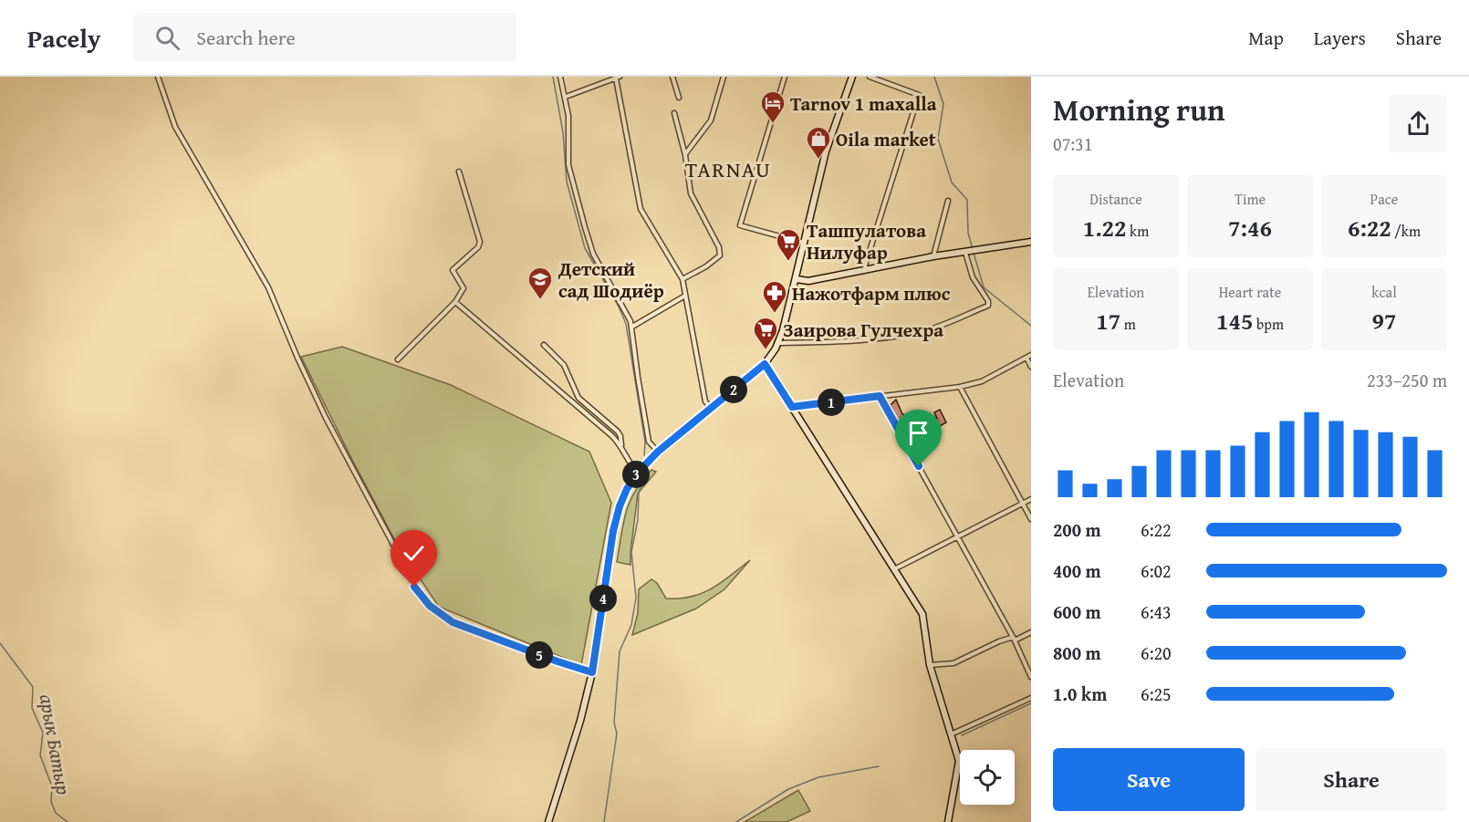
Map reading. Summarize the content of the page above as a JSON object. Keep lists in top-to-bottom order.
{
  "districts": ["TARNAU"],
  "water": ["арык Батыр"],
  "places": {
    "hotel": ["Tarnov 1 maxalla"],
    "shop": ["Oila market"],
    "supermarket": ["Ташпулатова Нилуфар", "Заирова Гулчехра"],
    "school or university": ["Детский сад Шодиёр"],
    "pharmacy": ["Нажотфарм плюс"]
  },
  "page": {
    "header": "Pacely",
    "search": "Search here",
    "nav": ["Map", "Layers", "Share"],
    "heading": ["Morning run", "07:31"],
    "stats": [
      ["Distance", "1.22 km"],
      ["Time", "7:46"],
      ["Pace", "6:22 /km"],
      ["Elevation", "17 m"],
      ["Heart rate", "145 bpm"],
      ["kcal", "97"]
    ],
    "chart": ["Elevation", "233–250 m"],
    "pins": [
      "2",
      "1",
      "3",
      "4",
      "5"
    ],
    "list": [
      {
        "name": "200 m",
        "note": "6:22"
      },
      {
        "name": "400 m",
        "note": "6:02"
      },
      {
        "name": "600 m",
        "note": "6:43"
      },
      {
        "name": "800 m",
        "note": "6:20"
      },
      {
        "name": "1.0 km",
        "note": "6:25"
      }
    ],
    "buttons": ["Save", "Share"]
  }
}
